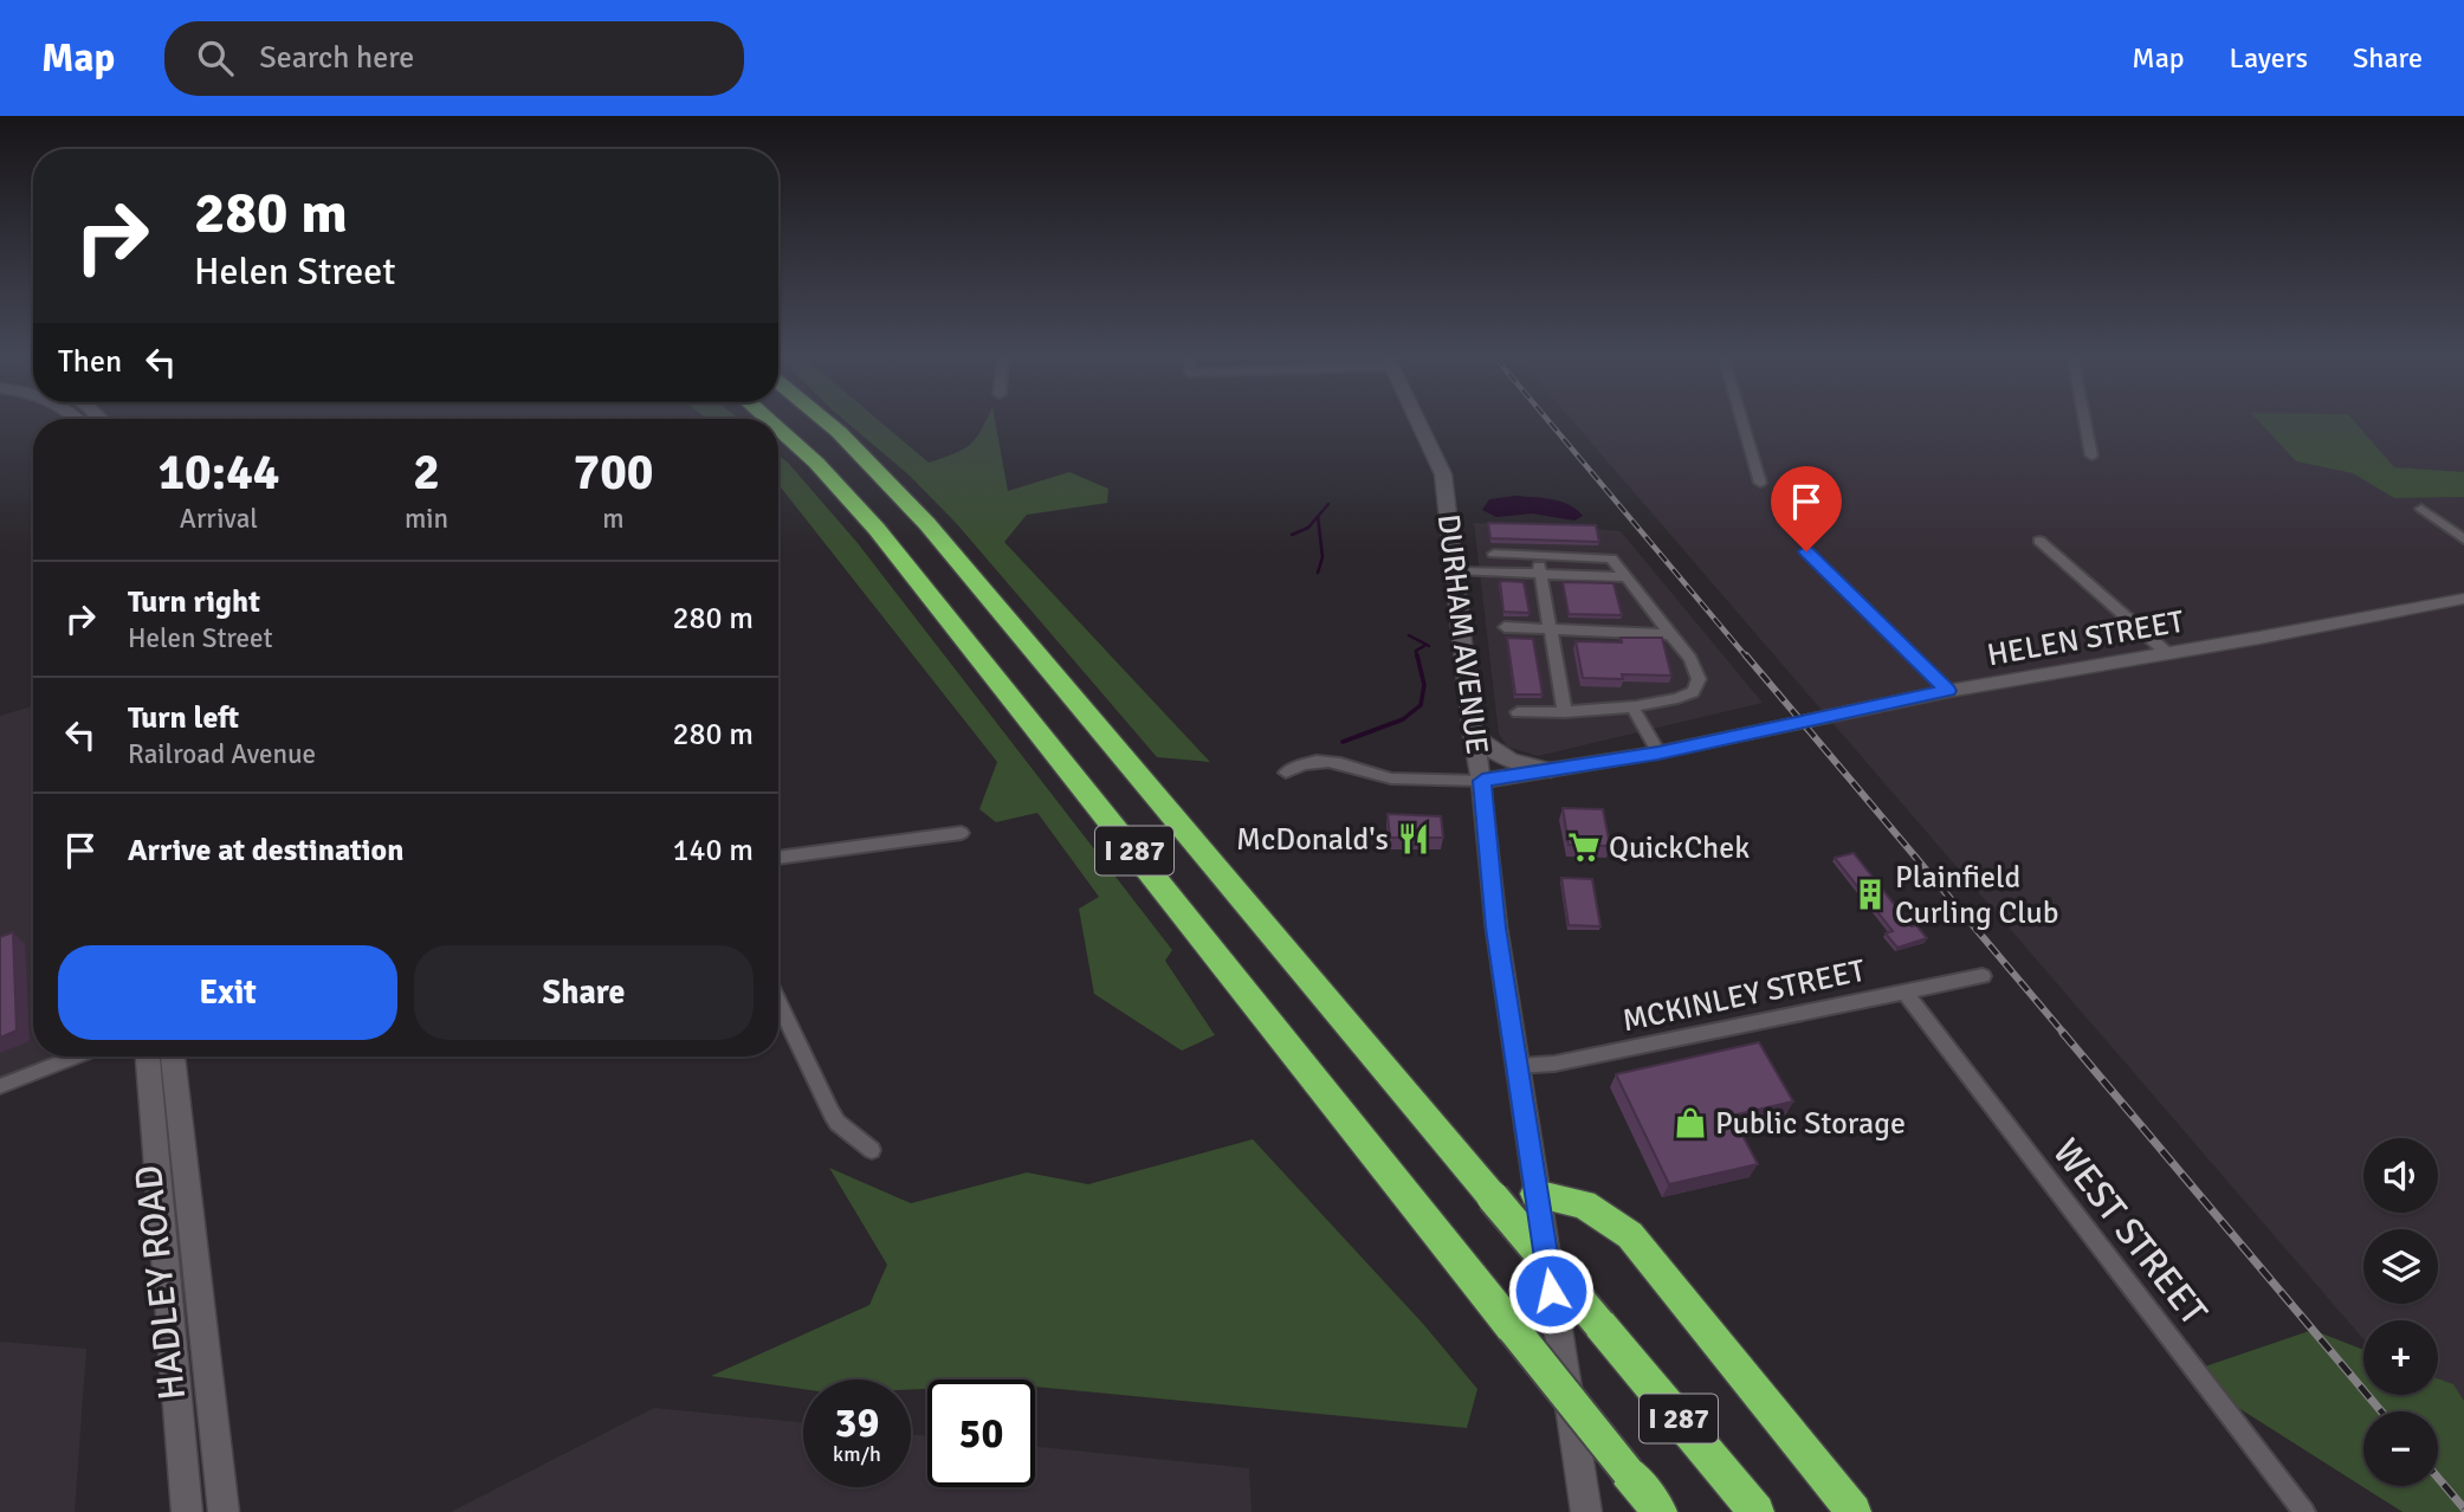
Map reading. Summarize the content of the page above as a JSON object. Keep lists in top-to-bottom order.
{
  "streets": {
    "highway": ["I 287"],
    "main road": ["DURHAM AVENUE", "HADLEY ROAD"],
    "street": ["HELEN STREET", "MCKINLEY STREET", "WEST STREET"]
  },
  "crossings": [
    ["DURHAM AVENUE", "HELEN STREET"],
    ["DURHAM AVENUE", "MCKINLEY STREET"],
    ["MCKINLEY STREET", "WEST STREET"]
  ],
  "places": {
    "restaurant": ["McDonald's"],
    "supermarket": ["QuickChek"],
    "building": ["Plainfield Curling Club"],
    "shop": ["Public Storage"]
  },
  "page": {
    "header": "Map",
    "search": "Search here",
    "nav": ["Map", "Layers", "Share"],
    "turn": ["280 m", "Helen Street"],
    "then": "Then",
    "eta": [
      "10:44",
      "Arrival",
      "2",
      "min",
      "700",
      "m"
    ],
    "list": [
      {
        "name": "Turn right",
        "note": "Helen Street",
        "value": "280 m"
      },
      {
        "name": "Turn left",
        "note": "Railroad Avenue",
        "value": "280 m"
      },
      {
        "name": "Arrive at destination",
        "value": "140 m"
      }
    ],
    "buttons": ["Exit", "Share"],
    "map_buttons": ["+", "−"],
    "speed": "39 km/h",
    "limit": "50"
  }
}
